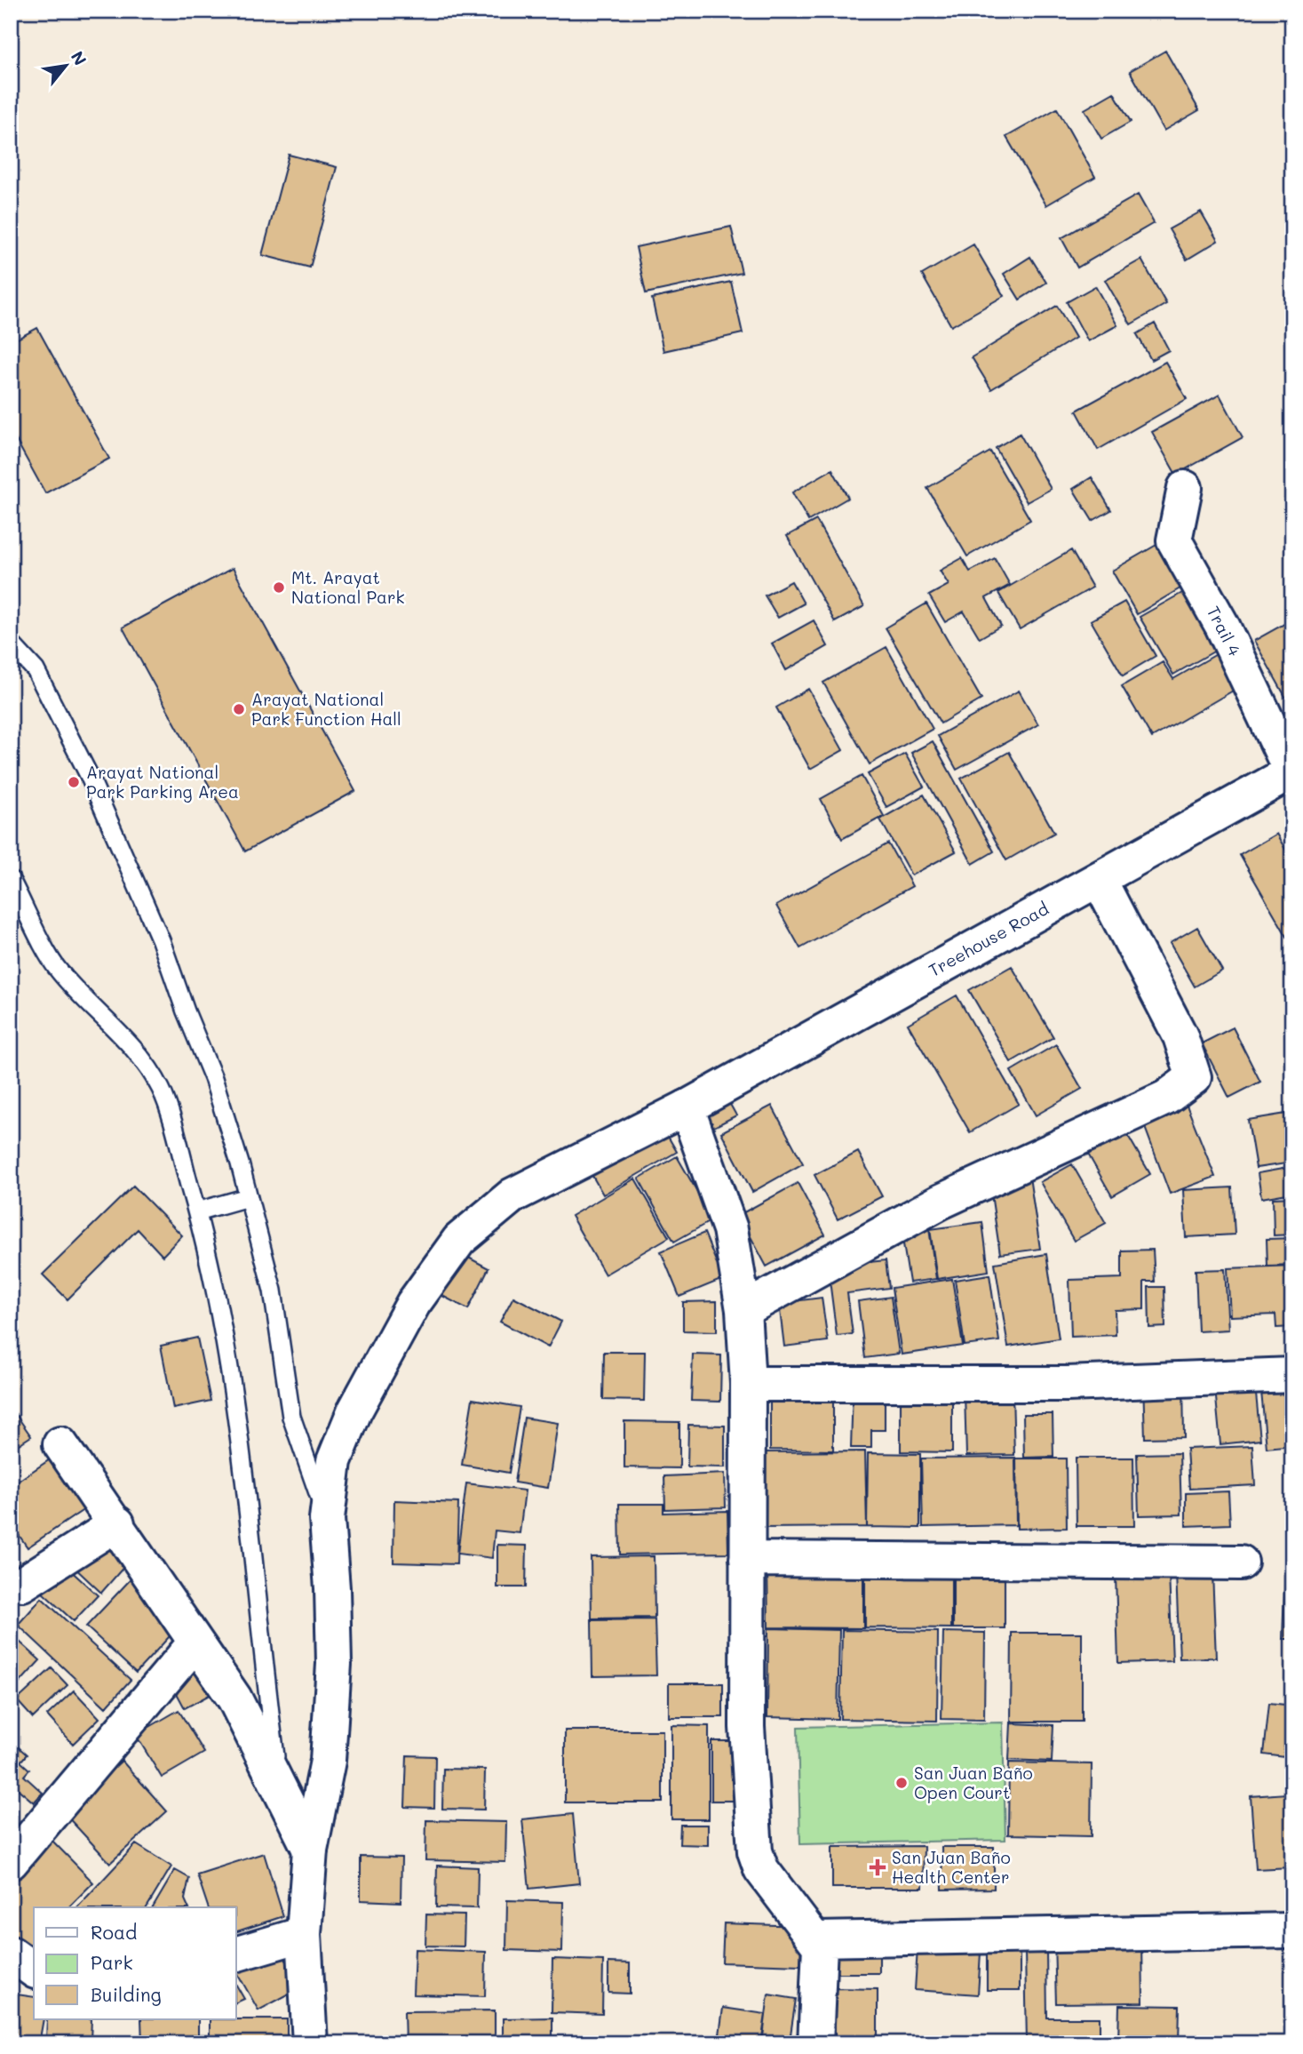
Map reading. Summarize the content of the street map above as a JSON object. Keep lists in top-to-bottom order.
{
  "streets": {
    "street": ["Trail 4", "Treehouse Road"]
  },
  "crossings": [
    ["Trail 4", "Treehouse Road"]
  ],
  "places": {
    "other": [
      "Mt. Arayat National Park",
      "Arayat National Park Function Hall",
      "Arayat National Park Parking Area",
      "San Juan Baño Open Court"
    ],
    "health": ["San Juan Baño Health Center"]
  },
  "legend": ["Road", "Park", "Building"],
  "north": "top right"
}
